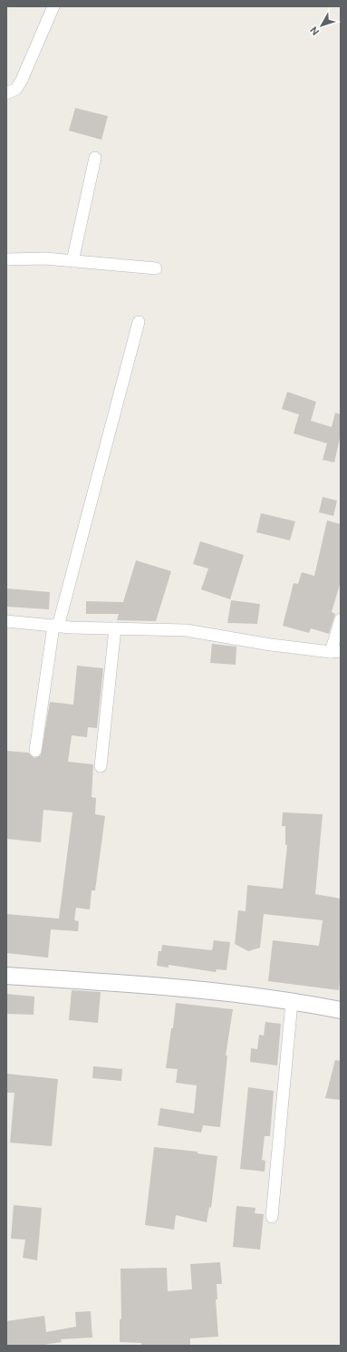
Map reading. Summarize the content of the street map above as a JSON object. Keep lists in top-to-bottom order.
{
  "north": "bottom left"
}
